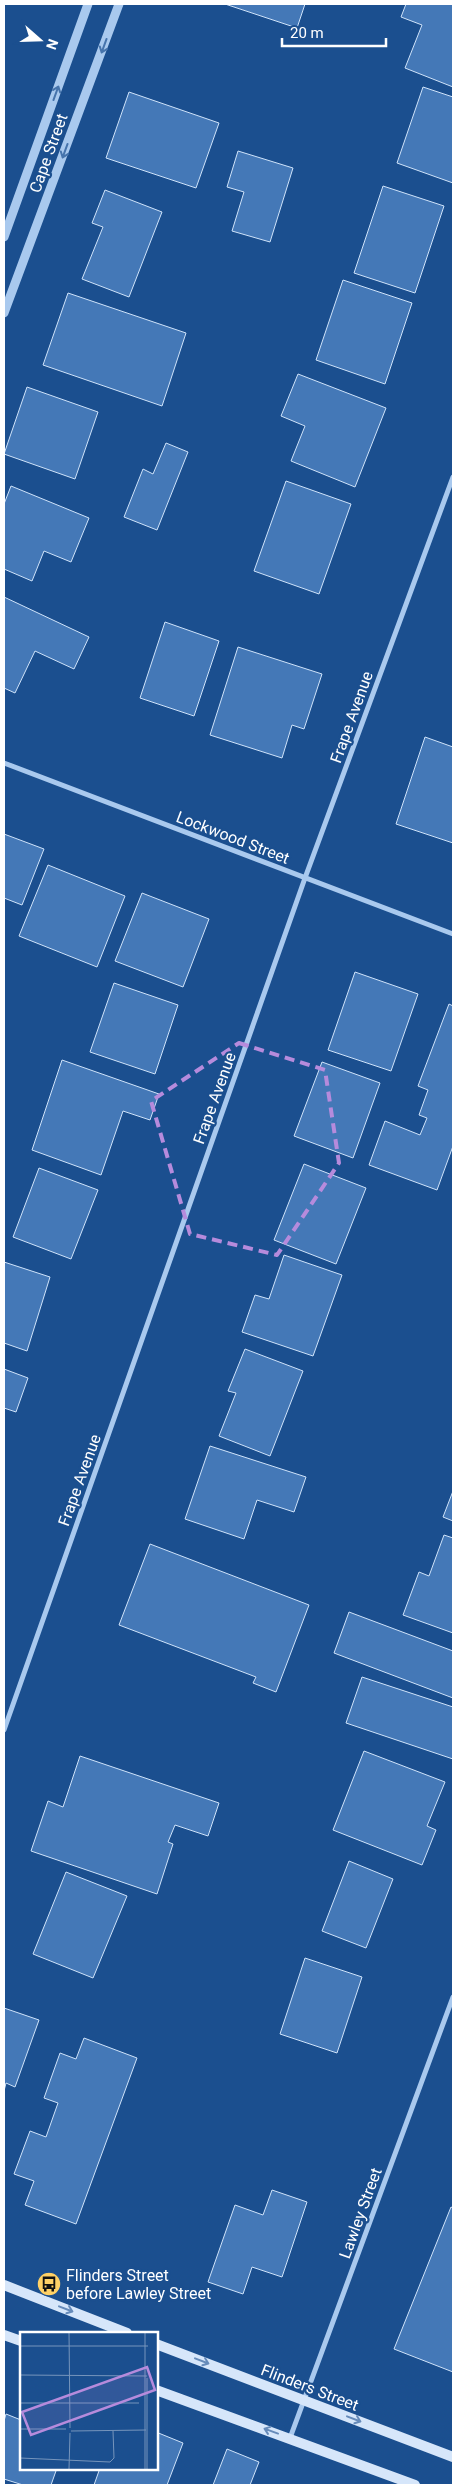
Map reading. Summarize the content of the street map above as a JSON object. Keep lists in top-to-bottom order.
{
  "streets": {
    "main road": ["Flinders Street"],
    "street": [
      "Cape Street",
      "Frape Avenue",
      "Lockwood Street",
      "Lawley Street"
    ]
  },
  "crossings": [
    ["Frape Avenue", "Lockwood Street"],
    ["Lawley Street", "Flinders Street"]
  ],
  "places": {
    "bus stop": ["Flinders Street before Lawley Street"]
  },
  "scale_bar": "20 m",
  "north": "right"
}
